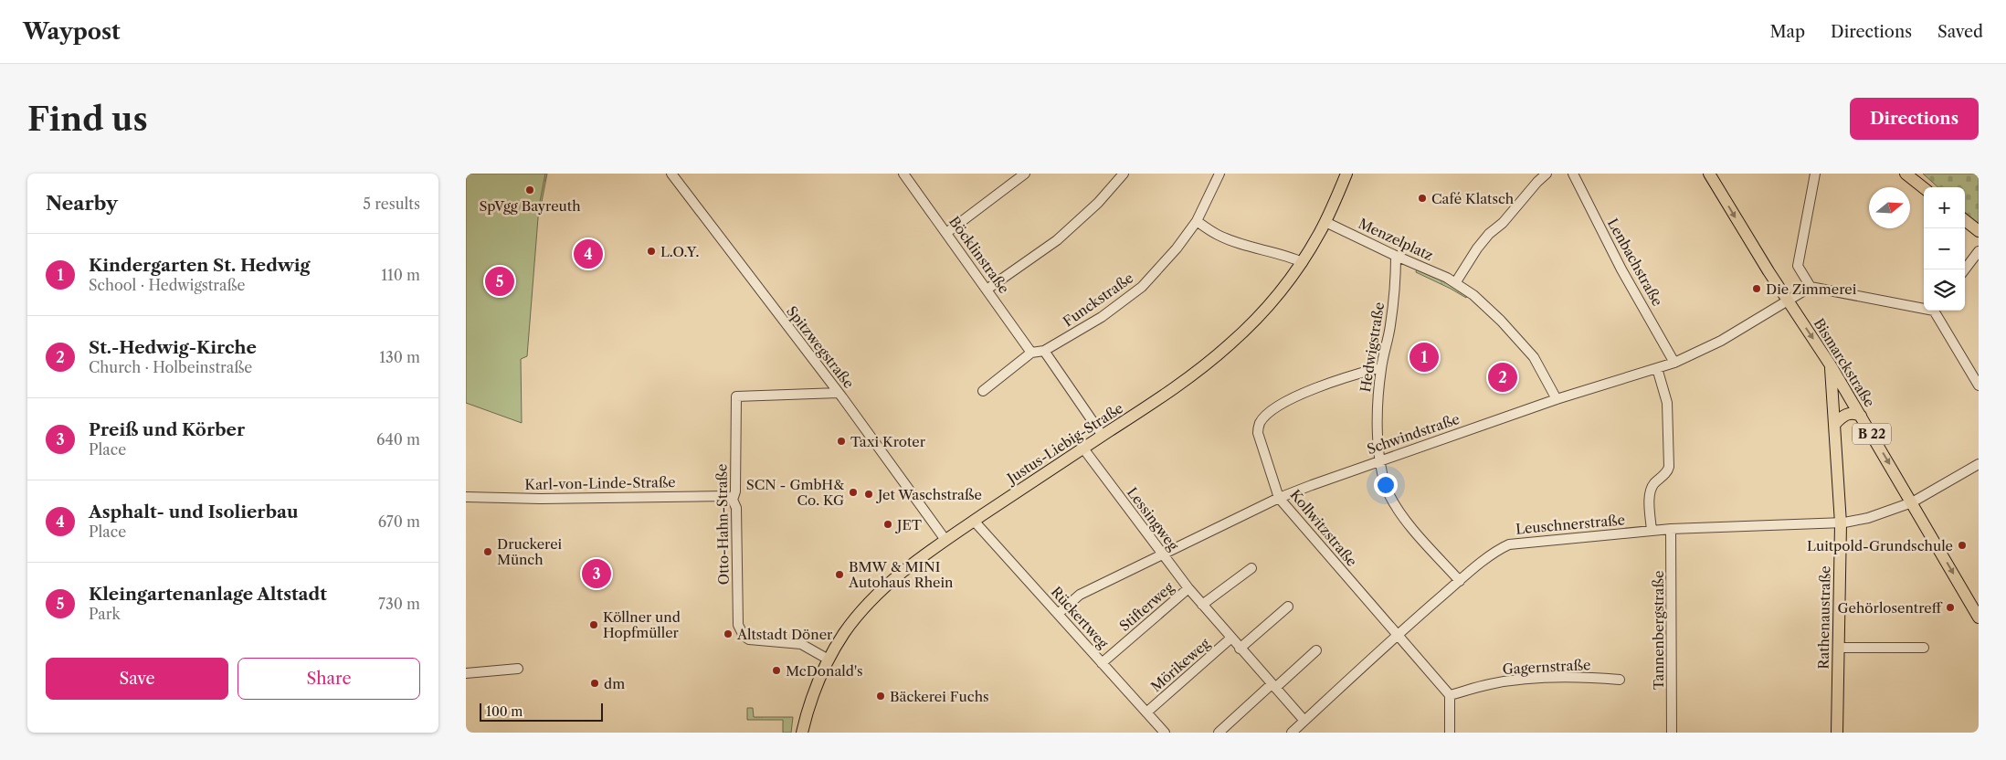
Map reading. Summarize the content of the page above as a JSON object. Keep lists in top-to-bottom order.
{
  "streets": {
    "main road": [
      "Bismarckstraße",
      "B 22",
      "Justus-Liebig-Straße",
      "Rathenaustraße"
    ],
    "street": [
      "Menzelplatz",
      "Böcklinstraße",
      "Lenbachstraße",
      "Funckstraße",
      "Spitzwegstraße",
      "Hedwigstraße",
      "Schwindstraße",
      "Karl-von-Linde-Straße",
      "Lessingweg",
      "Otto-Hahn-Straße",
      "Leuschnerstraße",
      "Kollwitzstraße",
      "Stifterweg",
      "Rückertweg",
      "Tannenbergstraße",
      "Mörikeweg",
      "Gagernstraße"
    ]
  },
  "crossings": [
    ["Menzelplatz", "Hedwigstraße"],
    ["Menzelplatz", "Schwindstraße"],
    ["Menzelplatz", "Justus-Liebig-Straße"],
    ["Lenbachstraße", "Schwindstraße"],
    ["Spitzwegstraße", "Justus-Liebig-Straße"],
    ["Spitzwegstraße", "Otto-Hahn-Straße"],
    ["Hedwigstraße", "Schwindstraße"],
    ["Hedwigstraße", "Leuschnerstraße"],
    ["Hedwigstraße", "Kollwitzstraße"],
    ["Bismarckstraße", "Schwindstraße"],
    ["Bismarckstraße", "Leuschnerstraße"],
    ["Bismarckstraße", "Rathenaustraße"],
    ["Schwindstraße", "Lessingweg"],
    ["Schwindstraße", "Kollwitzstraße"],
    ["Schwindstraße", "Rückertweg"],
    ["Justus-Liebig-Straße", "Lessingweg"],
    ["Justus-Liebig-Straße", "Otto-Hahn-Straße"],
    ["Justus-Liebig-Straße", "Rückertweg"],
    ["Karl-von-Linde-Straße", "Otto-Hahn-Straße"],
    ["Lessingweg", "Leuschnerstraße"],
    ["Lessingweg", "Stifterweg"],
    ["Lessingweg", "Mörikeweg"],
    ["Leuschnerstraße", "Kollwitzstraße"],
    ["Leuschnerstraße", "Rathenaustraße"],
    ["Leuschnerstraße", "Tannenbergstraße"],
    ["Kollwitzstraße", "Gagernstraße"],
    ["Stifterweg", "Rückertweg"],
    ["Rückertweg", "Mörikeweg"]
  ],
  "one_way": ["Bismarckstraße"],
  "places": [
    "SpVgg Bayreuth",
    "Café Klatsch",
    "L.O.Y.",
    "Die Zimmerei",
    "Taxi Kroter",
    "SCN - GmbH& Co. KG",
    "Jet Waschstraße",
    "JET",
    "Luitpold-Grundschule",
    "Druckerei Münch",
    "BMW & MINI Autohaus Rhein",
    "Gehörlosentreff",
    "Köllner und Hopfmüller",
    "Altstadt Döner",
    "McDonald's",
    "dm",
    "Bäckerei Fuchs"
  ],
  "scale_bar": "100 m",
  "north": "right",
  "page": {
    "header": "Waypost",
    "nav": ["Map", "Directions", "Saved"],
    "buttons": [
      "Directions",
      ["Save", "Share"]
    ],
    "title": "Find us",
    "heading": ["Nearby", "5 results"],
    "map_buttons": ["+", "−"],
    "list": [
      {
        "mark": "1",
        "name": "Kindergarten St. Hedwig",
        "note": "School · Hedwigstraße",
        "value": "110 m"
      },
      {
        "mark": "2",
        "name": "St.-Hedwig-Kirche",
        "note": "Church · Holbeinstraße",
        "value": "130 m"
      },
      {
        "mark": "3",
        "name": "Preiß und Körber",
        "note": "Place",
        "value": "640 m"
      },
      {
        "mark": "4",
        "name": "Asphalt- und Isolierbau",
        "note": "Place",
        "value": "670 m"
      },
      {
        "mark": "5",
        "name": "Kleingartenanlage Altstadt",
        "note": "Park",
        "value": "730 m"
      }
    ],
    "pins": [
      "4",
      "5",
      "1",
      "2",
      "3"
    ],
    "scale": "100 m"
  }
}
